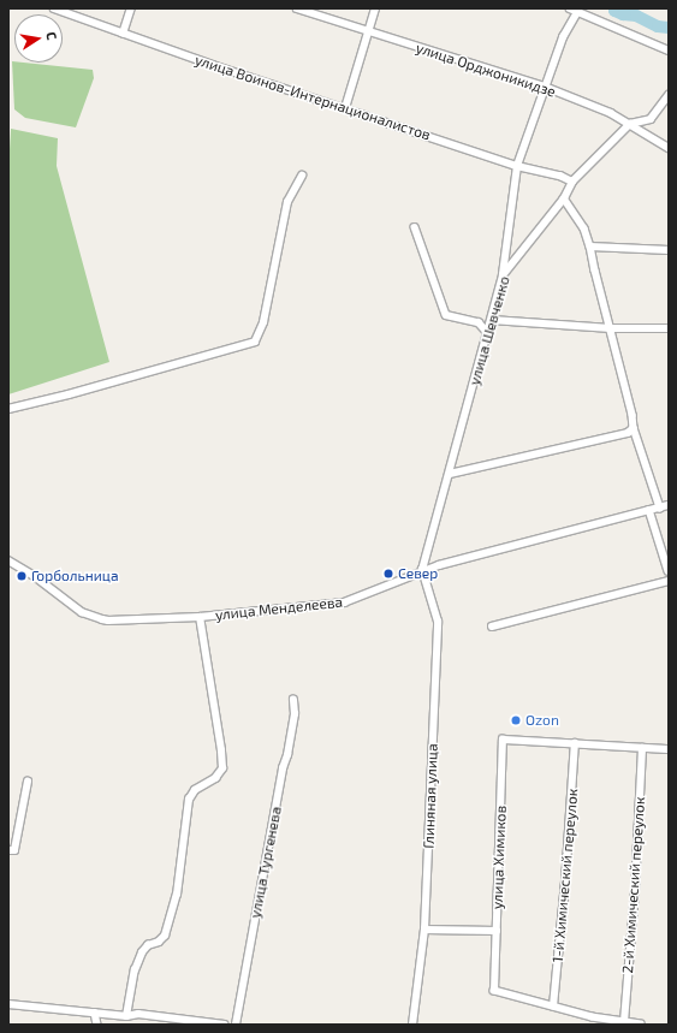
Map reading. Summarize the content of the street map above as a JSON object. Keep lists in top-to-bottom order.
{
  "streets": {
    "street": [
      "улица Орджоникидзе",
      "улица Воинов-Интернационалистов",
      "улица Шевченко",
      "улица Менделеева",
      "Глиняная улица",
      "улица Химиков",
      "улица Тургенева",
      "1-й Химический переулок",
      "2-й Химический переулок"
    ]
  },
  "crossings": [
    ["улица Орджоникидзе", "улица Шевченко"],
    ["улица Воинов-Интернационалистов", "улица Шевченко"],
    ["улица Шевченко", "улица Менделеева"],
    ["улица Шевченко", "Глиняная улица"],
    ["улица Менделеева", "Глиняная улица"],
    ["улица Химиков", "1-й Химический переулок"],
    ["улица Химиков", "2-й Химический переулок"]
  ],
  "places": ["Север", "Горбольница", "Ozon"],
  "north": "right"
}
